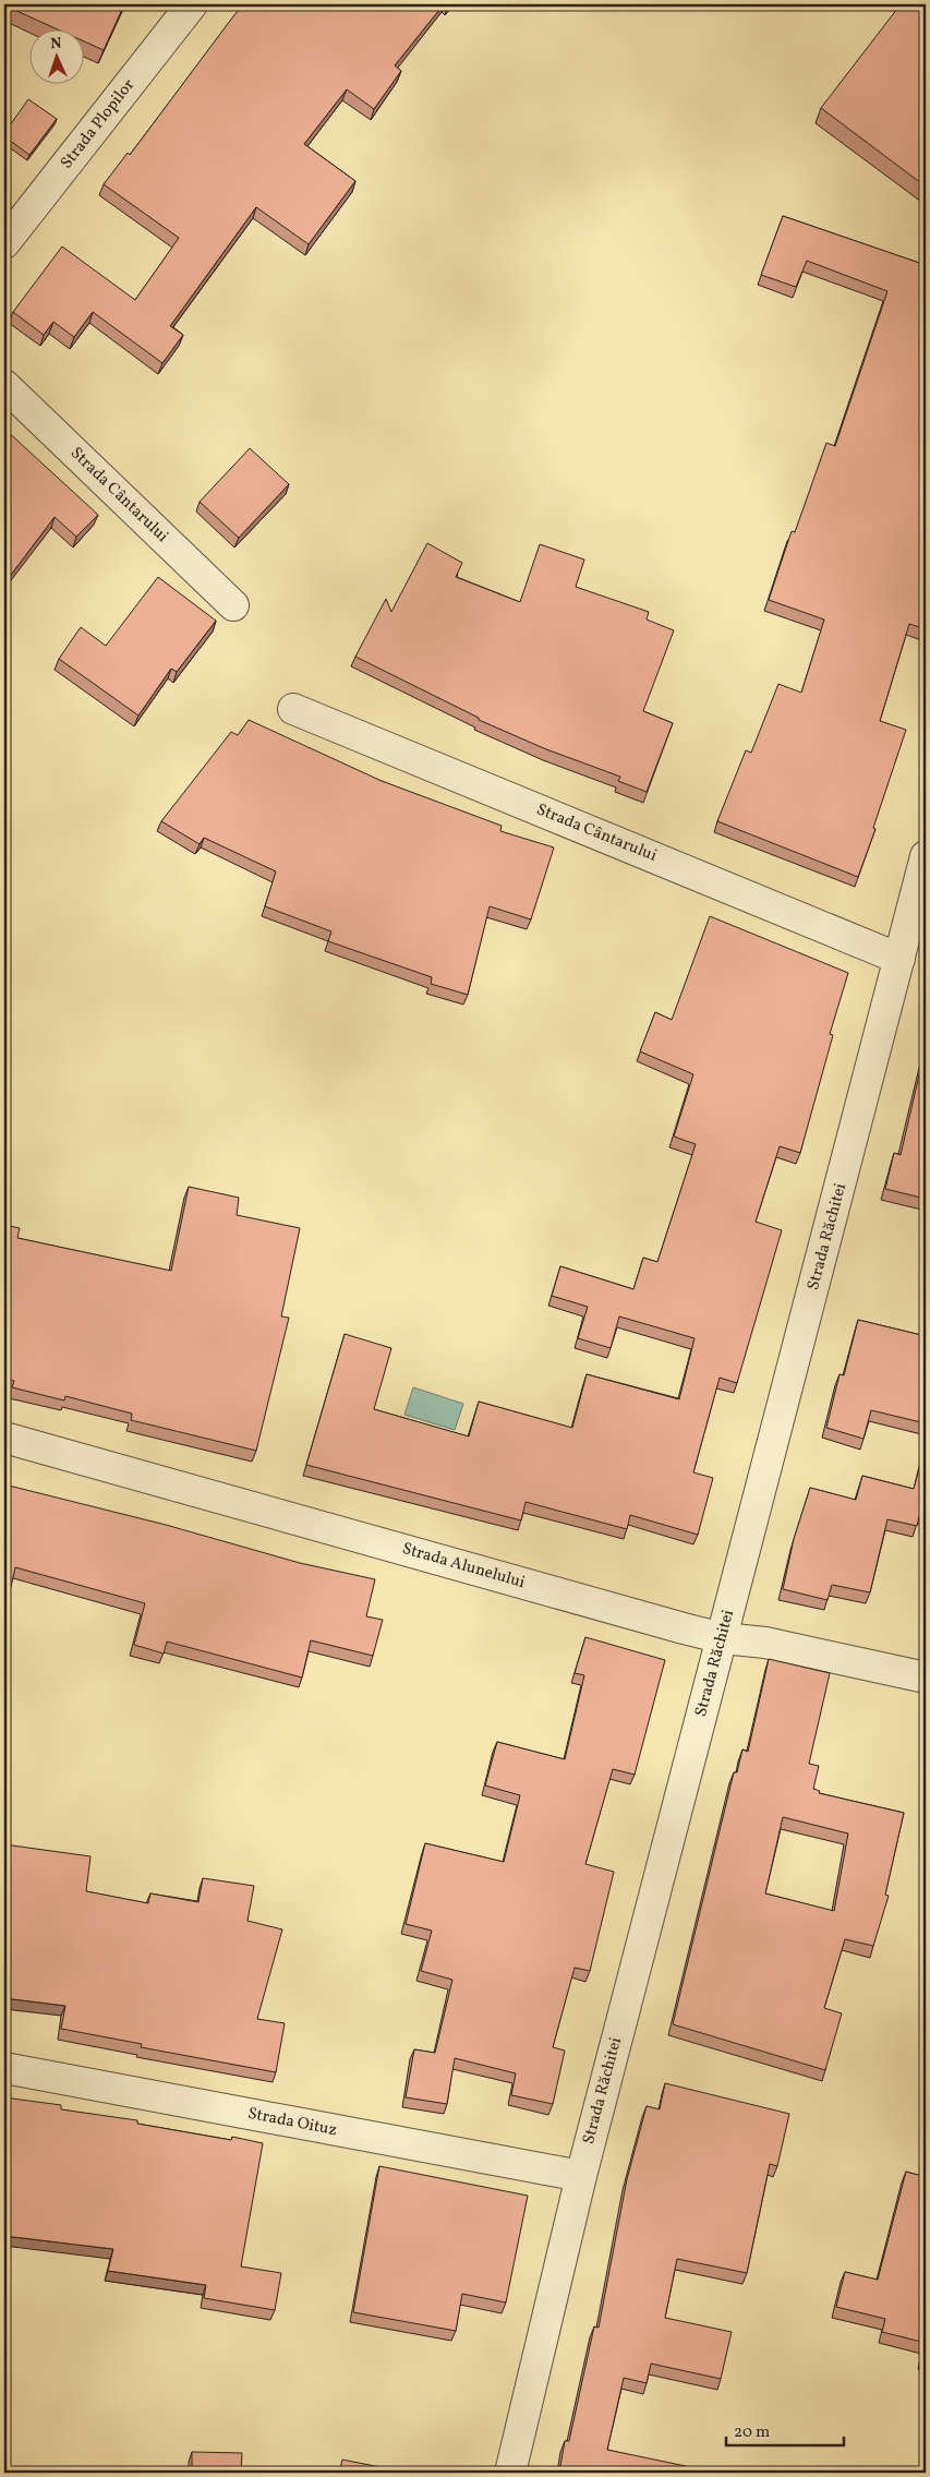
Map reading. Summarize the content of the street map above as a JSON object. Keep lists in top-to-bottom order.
{
  "streets": {
    "street": [
      "Strada Plopilor",
      "Strada Cântarului",
      "Strada Răchitei",
      "Strada Alunelului",
      "Strada Oituz"
    ]
  },
  "crossings": [
    ["Strada Cântarului", "Strada Răchitei"],
    ["Strada Răchitei", "Strada Alunelului"],
    ["Strada Răchitei", "Strada Oituz"]
  ],
  "scale_bar": "20 m",
  "north": "top"
}
